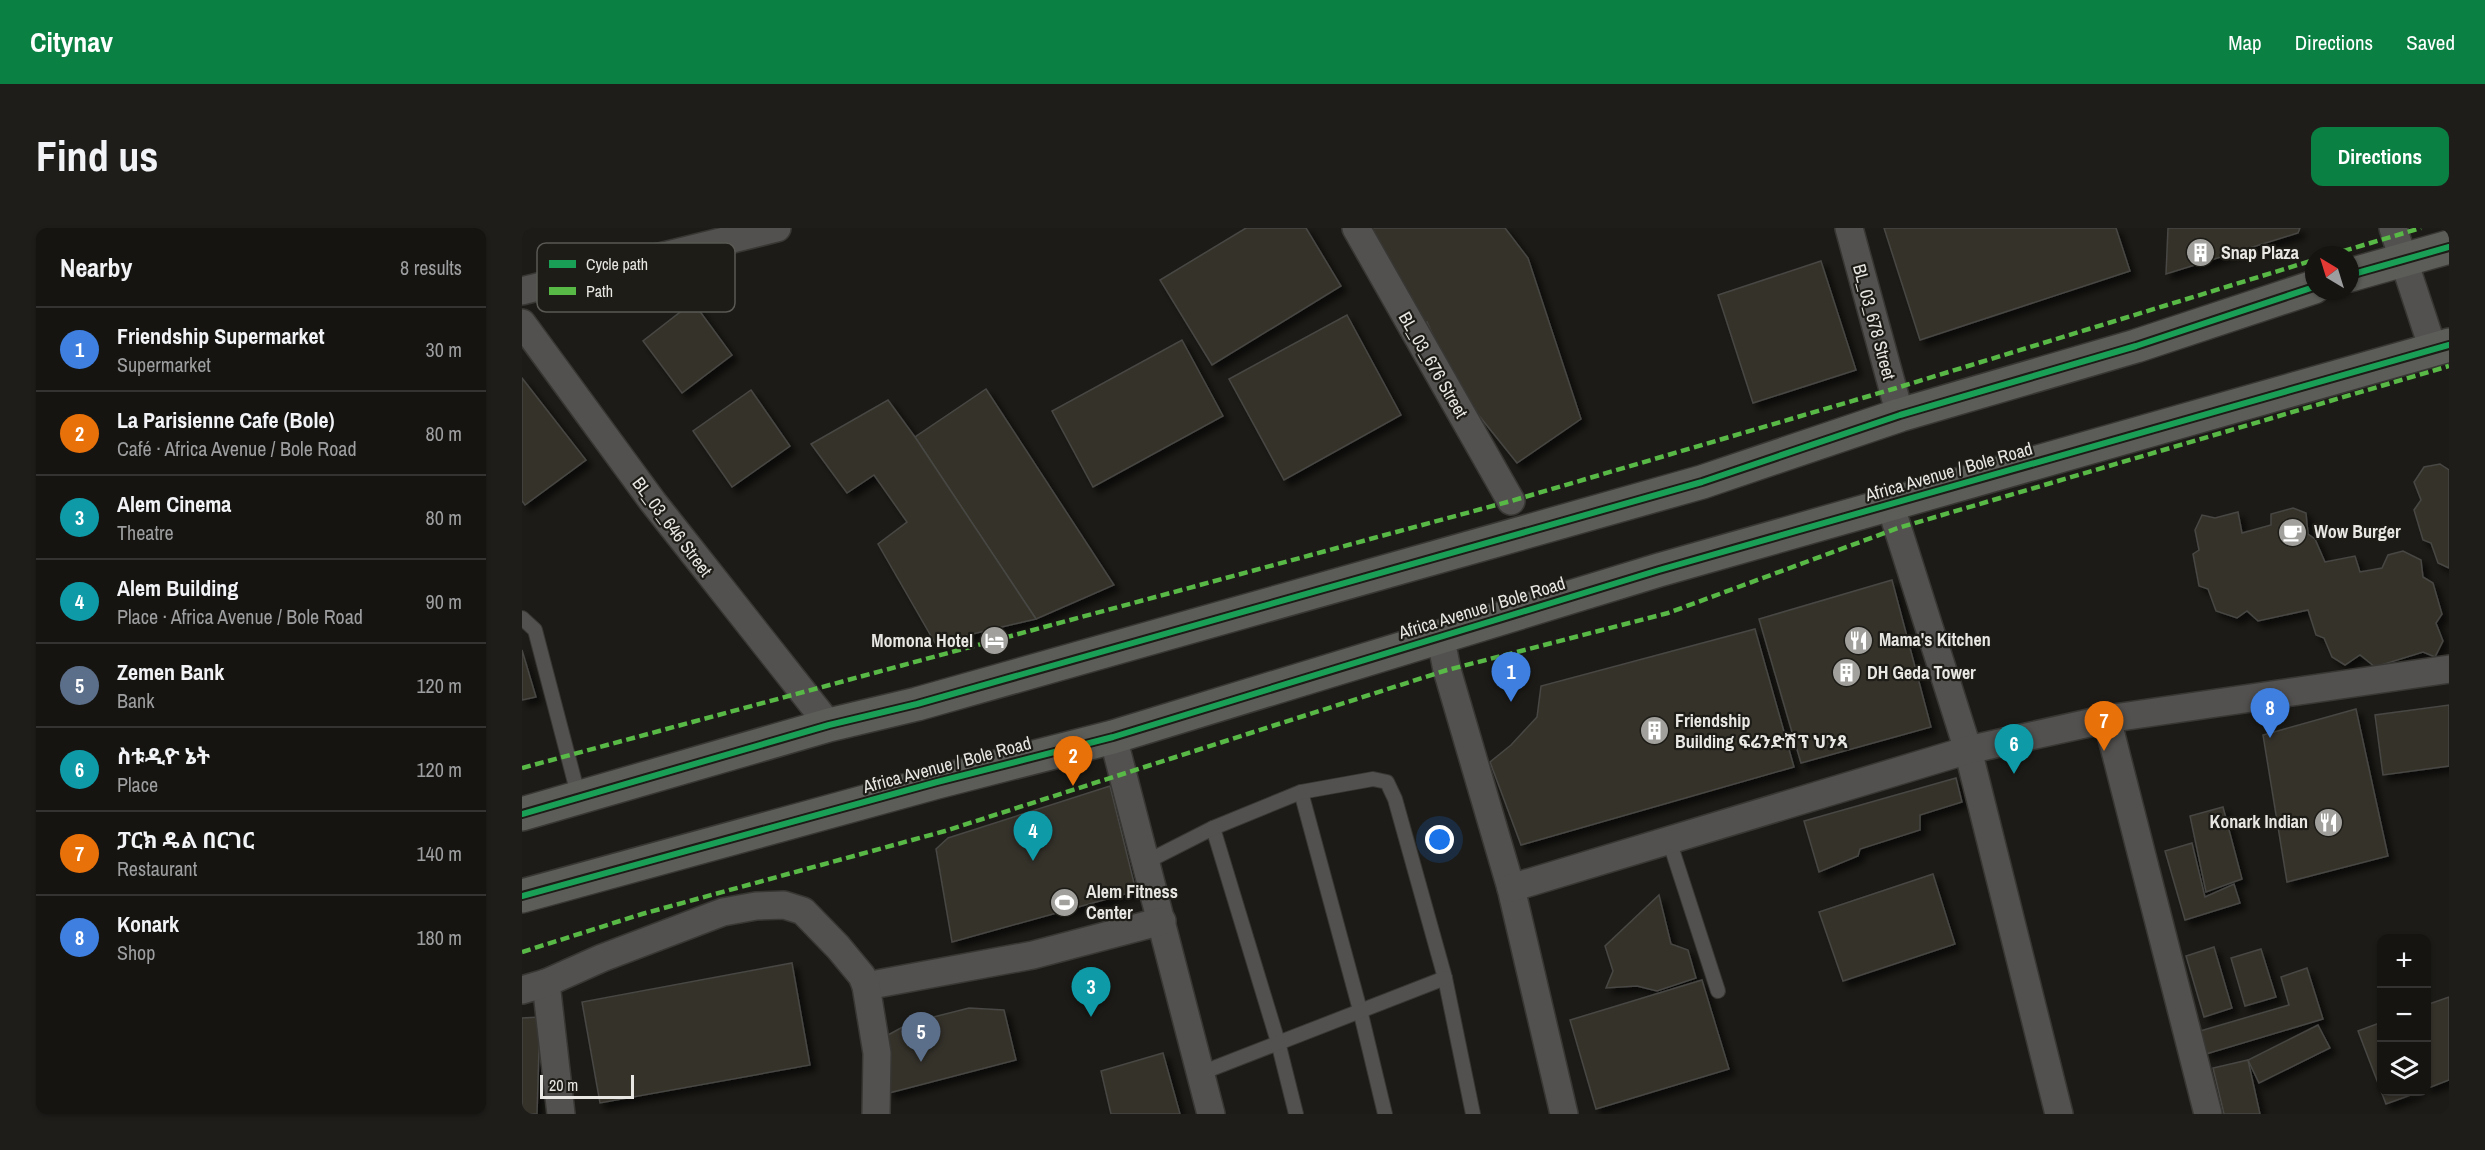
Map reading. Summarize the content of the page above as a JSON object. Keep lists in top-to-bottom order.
{
  "streets": {
    "main road": ["Africa Avenue / Bole Road"],
    "street": ["BL_03_678 Street", "BL_03_676 Street", "BL_03_646 Street"]
  },
  "places": {
    "building": ["Snap Plaza", "DH Geda Tower", "Friendship Building ፍሬንድሽፕ ህንጻ"],
    "cafe": ["Wow Burger"],
    "restaurant": ["Mama's Kitchen", "Konark Indian"],
    "hotel": ["Momona Hotel"],
    "sports": ["Alem Fitness Center"]
  },
  "legend": ["Cycle path", "Path"],
  "scale_bar": "20 m",
  "north": "top left",
  "page": {
    "header": "Citynav",
    "nav": ["Map", "Directions", "Saved"],
    "buttons": "Directions",
    "title": "Find us",
    "heading": ["Nearby", "8 results"],
    "list": [
      {
        "mark": "1",
        "name": "Friendship Supermarket",
        "note": "Supermarket",
        "value": "30 m"
      },
      {
        "mark": "2",
        "name": "La Parisienne Cafe (Bole)",
        "note": "Café · Africa Avenue / Bole Road",
        "value": "80 m"
      },
      {
        "mark": "3",
        "name": "Alem Cinema",
        "note": "Theatre",
        "value": "80 m"
      },
      {
        "mark": "4",
        "name": "Alem Building",
        "note": "Place · Africa Avenue / Bole Road",
        "value": "90 m"
      },
      {
        "mark": "5",
        "name": "Zemen Bank",
        "note": "Bank",
        "value": "120 m"
      },
      {
        "mark": "6",
        "name": "ስቱዲዮ ኔት",
        "note": "Place",
        "value": "120 m"
      },
      {
        "mark": "7",
        "name": "ፓርክ ዴል በርገር",
        "note": "Restaurant",
        "value": "140 m"
      },
      {
        "mark": "8",
        "name": "Konark",
        "note": "Shop",
        "value": "180 m"
      }
    ],
    "pins": [
      "1",
      "8",
      "7",
      "6",
      "2",
      "4",
      "3",
      "5"
    ],
    "map_buttons": ["+", "−"],
    "scale": "20 m"
  }
}
